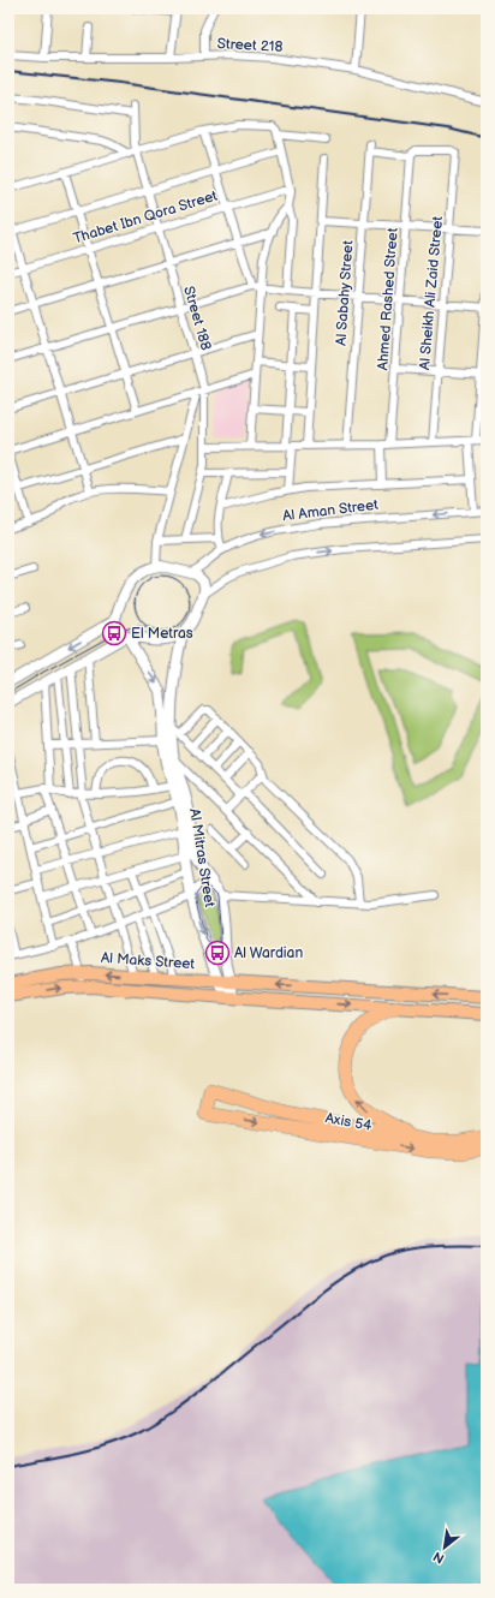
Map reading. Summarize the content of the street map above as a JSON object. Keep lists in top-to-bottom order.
{
  "streets": {
    "highway": ["Axis 54"],
    "main road": ["Al Maks Street"],
    "street": [
      "Street 218",
      "Thabet Ibn Qora Street",
      "Al Sabahy Street",
      "Al Sheikh Ali Zaid Street",
      "Ahmed Rashed Street",
      "Street 188",
      "Al Aman Street",
      "Al Mitras Street"
    ]
  },
  "crossings": [
    ["Thabet Ibn Qora Street", "Street 188"],
    ["Al Sabahy Street", "Al Sheikh Ali Zaid Street"],
    ["Al Sabahy Street", "Ahmed Rashed Street"],
    ["Al Sheikh Ali Zaid Street", "Ahmed Rashed Street"],
    ["Al Aman Street", "Al Mitras Street"],
    ["Al Mitras Street", "Al Maks Street"]
  ],
  "places": {
    "bus stop": ["El Metras", "Al Wardian"]
  },
  "north": "bottom left"
}
